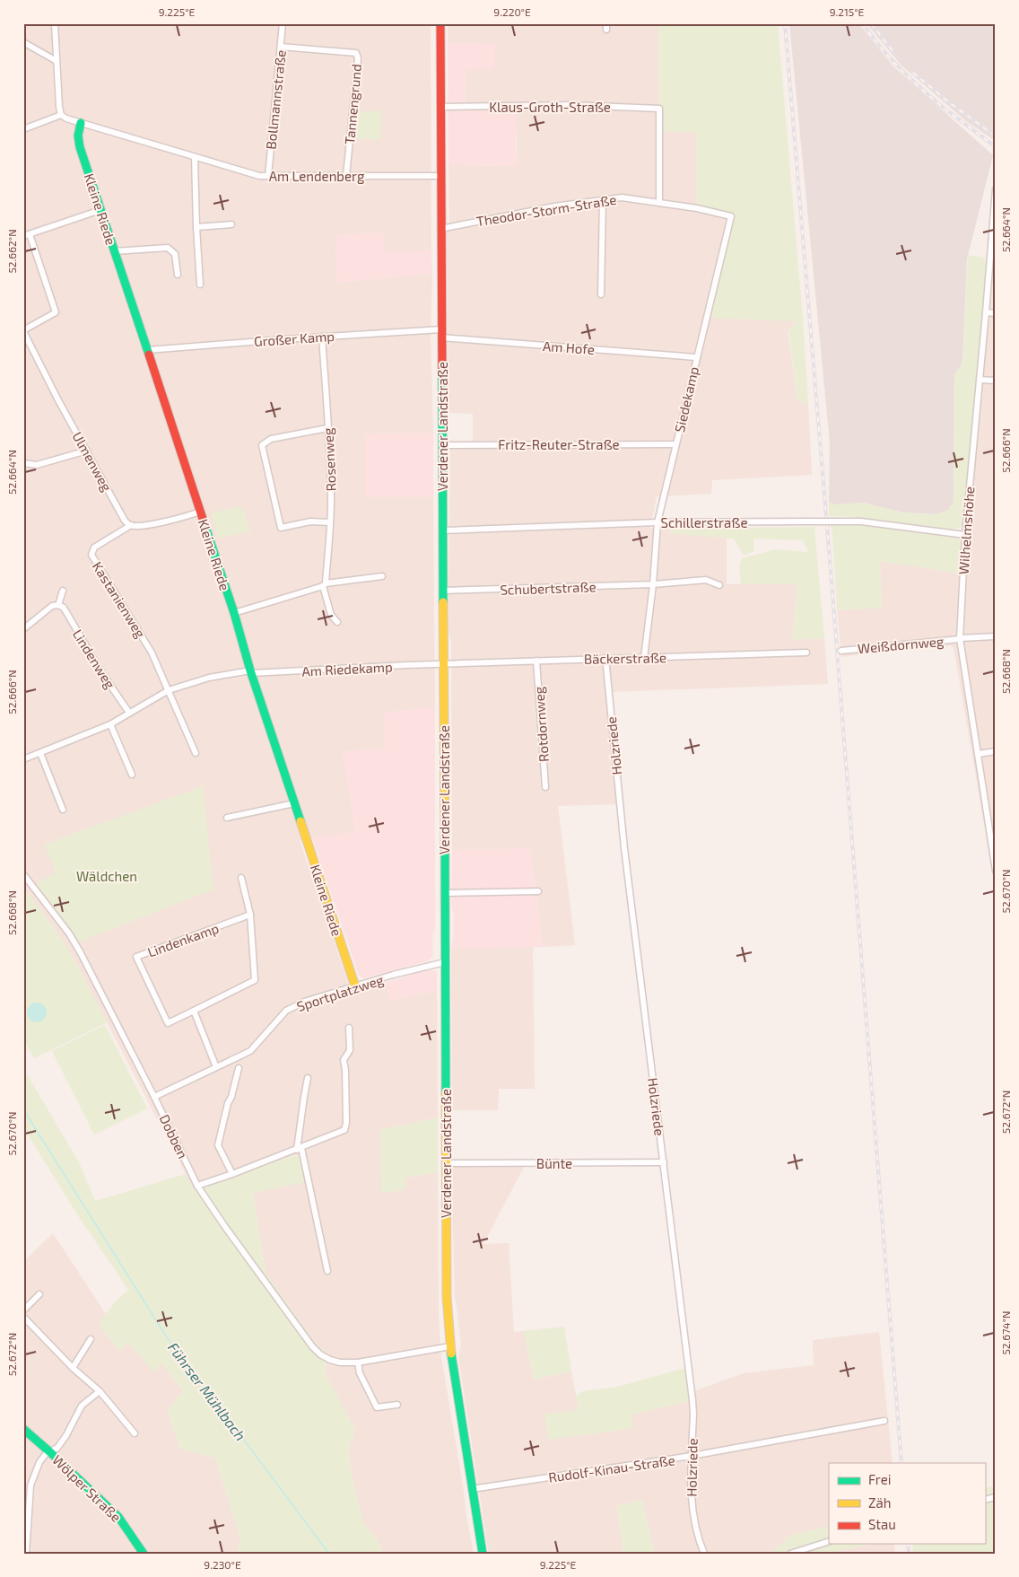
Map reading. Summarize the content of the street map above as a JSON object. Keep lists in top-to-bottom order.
{
  "streets": {
    "main road": ["Kleine Riede", "Verdener Landstraße", "Wölper Straße"],
    "street": [
      "Bollmannstraße",
      "Tannengrund",
      "Klaus-Groth-Straße",
      "Am Lendenberg",
      "Theodor-Storm-Straße",
      "Großer Kamp",
      "Am Hofe",
      "Siedekamp",
      "Fritz-Reuter-Straße",
      "Rosenweg",
      "Ulmenweg",
      "Schillerstraße",
      "Wilhelmshöhe",
      "Schubertstraße",
      "Kastanienweg",
      "Weißdornweg",
      "Bäckerstraße",
      "Lindenweg",
      "Am Riedekamp",
      "Rotdornweg",
      "Holzriede",
      "Lindenkamp",
      "Sportplatzweg",
      "Dobben",
      "Bünte",
      "Rudolf-Kinau-Straße"
    ]
  },
  "crossings": [
    ["Bollmannstraße", "Tannengrund"],
    ["Bollmannstraße", "Am Lendenberg"],
    ["Tannengrund", "Am Lendenberg"],
    ["Klaus-Groth-Straße", "Theodor-Storm-Straße"],
    ["Klaus-Groth-Straße", "Verdener Landstraße"],
    ["Am Lendenberg", "Kleine Riede"],
    ["Am Lendenberg", "Verdener Landstraße"],
    ["Kleine Riede", "Großer Kamp"],
    ["Kleine Riede", "Am Riedekamp"],
    ["Kleine Riede", "Sportplatzweg"],
    ["Theodor-Storm-Straße", "Siedekamp"],
    ["Theodor-Storm-Straße", "Verdener Landstraße"],
    ["Großer Kamp", "Am Hofe"],
    ["Großer Kamp", "Verdener Landstraße"],
    ["Großer Kamp", "Rosenweg"],
    ["Am Hofe", "Siedekamp"],
    ["Am Hofe", "Verdener Landstraße"],
    ["Siedekamp", "Fritz-Reuter-Straße"],
    ["Siedekamp", "Schillerstraße"],
    ["Siedekamp", "Schubertstraße"],
    ["Siedekamp", "Bäckerstraße"],
    ["Verdener Landstraße", "Fritz-Reuter-Straße"],
    ["Verdener Landstraße", "Schillerstraße"],
    ["Verdener Landstraße", "Schubertstraße"],
    ["Verdener Landstraße", "Bäckerstraße"],
    ["Verdener Landstraße", "Am Riedekamp"],
    ["Verdener Landstraße", "Sportplatzweg"],
    ["Verdener Landstraße", "Dobben"],
    ["Verdener Landstraße", "Bünte"],
    ["Verdener Landstraße", "Rudolf-Kinau-Straße"],
    ["Ulmenweg", "Kastanienweg"],
    ["Schillerstraße", "Wilhelmshöhe"],
    ["Wilhelmshöhe", "Weißdornweg"],
    ["Kastanienweg", "Am Riedekamp"],
    ["Bäckerstraße", "Am Riedekamp"],
    ["Bäckerstraße", "Rotdornweg"],
    ["Bäckerstraße", "Holzriede"],
    ["Lindenweg", "Am Riedekamp"],
    ["Holzriede", "Bünte"],
    ["Holzriede", "Rudolf-Kinau-Straße"],
    ["Sportplatzweg", "Dobben"]
  ],
  "water": ["Führser Mühlbach"],
  "parks": ["Wäldchen"],
  "legend": ["Frei", "Zäh", "Stau"],
  "coordinates": [
    "9.225°E",
    "9.220°E",
    "9.215°E",
    "52.664°N",
    "52.662°N",
    "52.666°N",
    "52.668°N",
    "52.670°N",
    "52.672°N",
    "52.674°N",
    "9.230°E"
  ]
}
